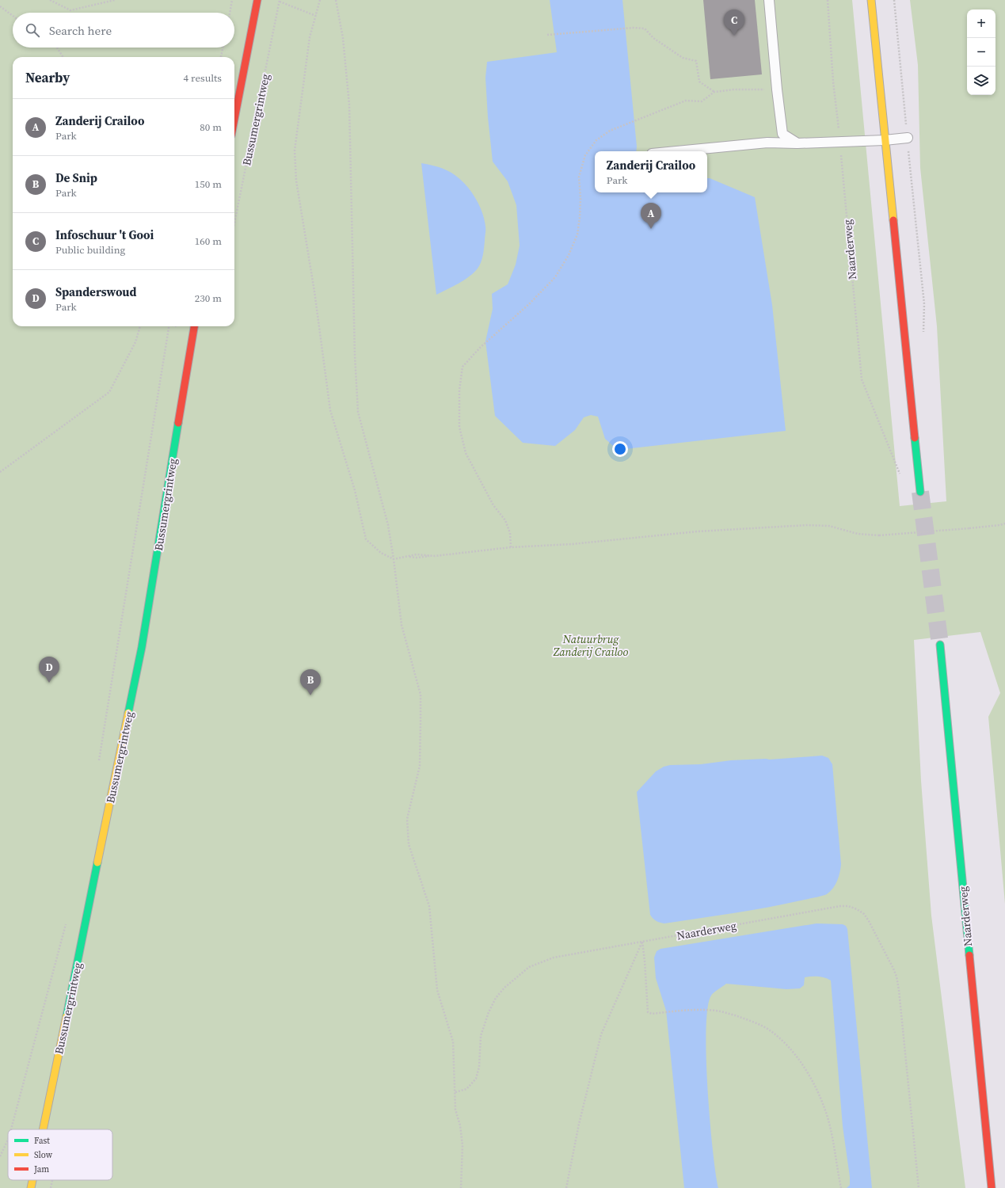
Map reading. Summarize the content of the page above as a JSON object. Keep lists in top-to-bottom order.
{
  "streets": {
    "main road": ["Bussumergrintweg", "Naarderweg"]
  },
  "parks": ["Natuurbrug Zanderij Crailoo"],
  "legend": ["Fast", "Slow", "Jam"],
  "page": {
    "map_buttons": ["+", "−"],
    "pins": [
      "C",
      "A",
      "D",
      "B"
    ],
    "search": "Search here",
    "heading": ["Nearby", "4 results"],
    "list": [
      {
        "mark": "A",
        "name": "Zanderij Crailoo",
        "note": "Park",
        "value": "80 m"
      },
      {
        "mark": "B",
        "name": "De Snip",
        "note": "Park",
        "value": "150 m"
      },
      {
        "mark": "C",
        "name": "Infoschuur 't Gooi",
        "note": "Public building",
        "value": "160 m"
      },
      {
        "mark": "D",
        "name": "Spanderswoud",
        "note": "Park",
        "value": "230 m"
      }
    ],
    "popup": ["Zanderij Crailoo", "Park"]
  }
}
